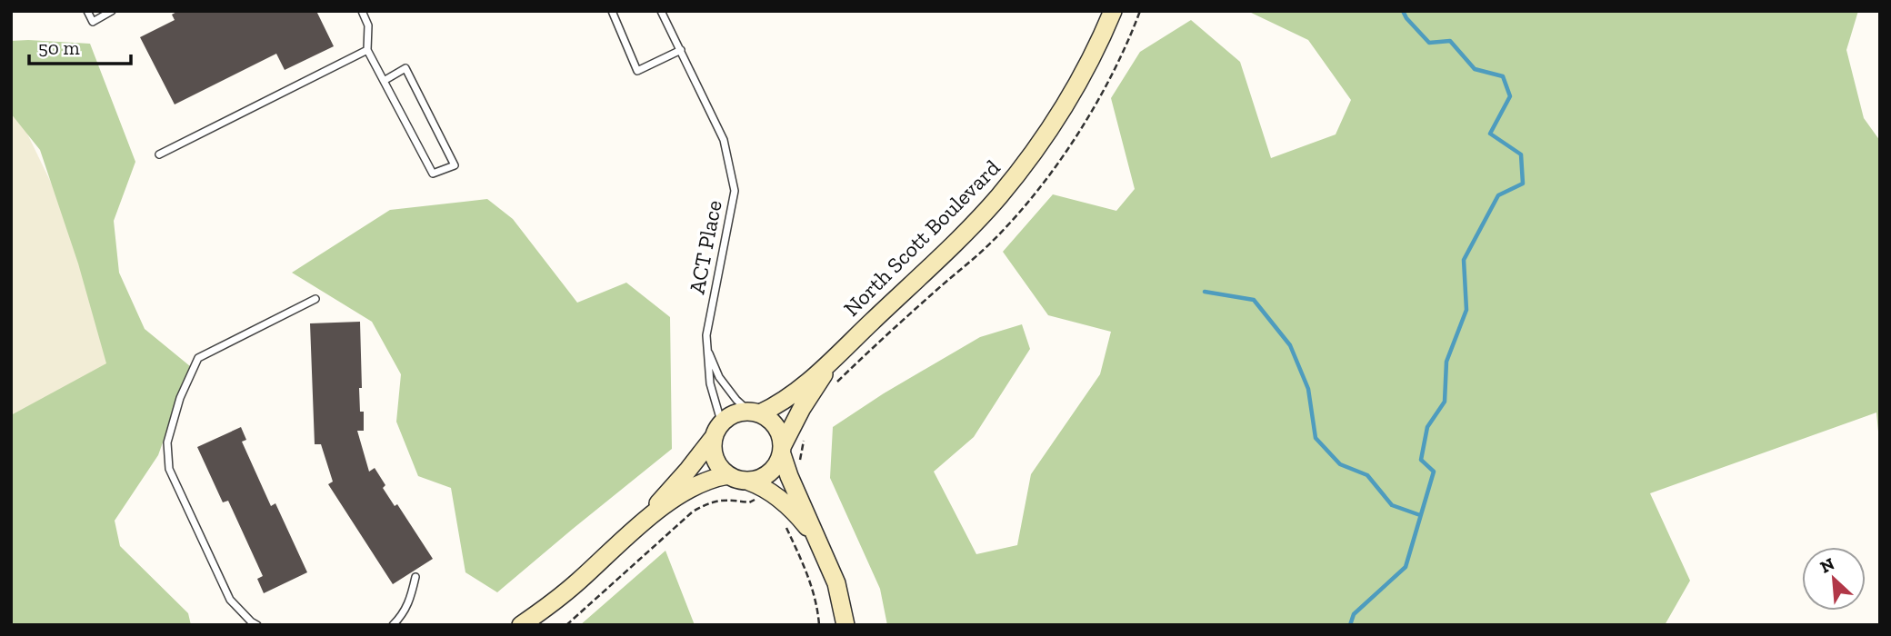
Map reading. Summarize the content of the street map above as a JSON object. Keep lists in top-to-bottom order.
{
  "streets": {
    "main road": ["North Scott Boulevard"],
    "lane": ["ACT Place"]
  },
  "crossings": [
    ["North Scott Boulevard", "ACT Place"]
  ],
  "scale_bar": "50 m",
  "north": "top left"
}
